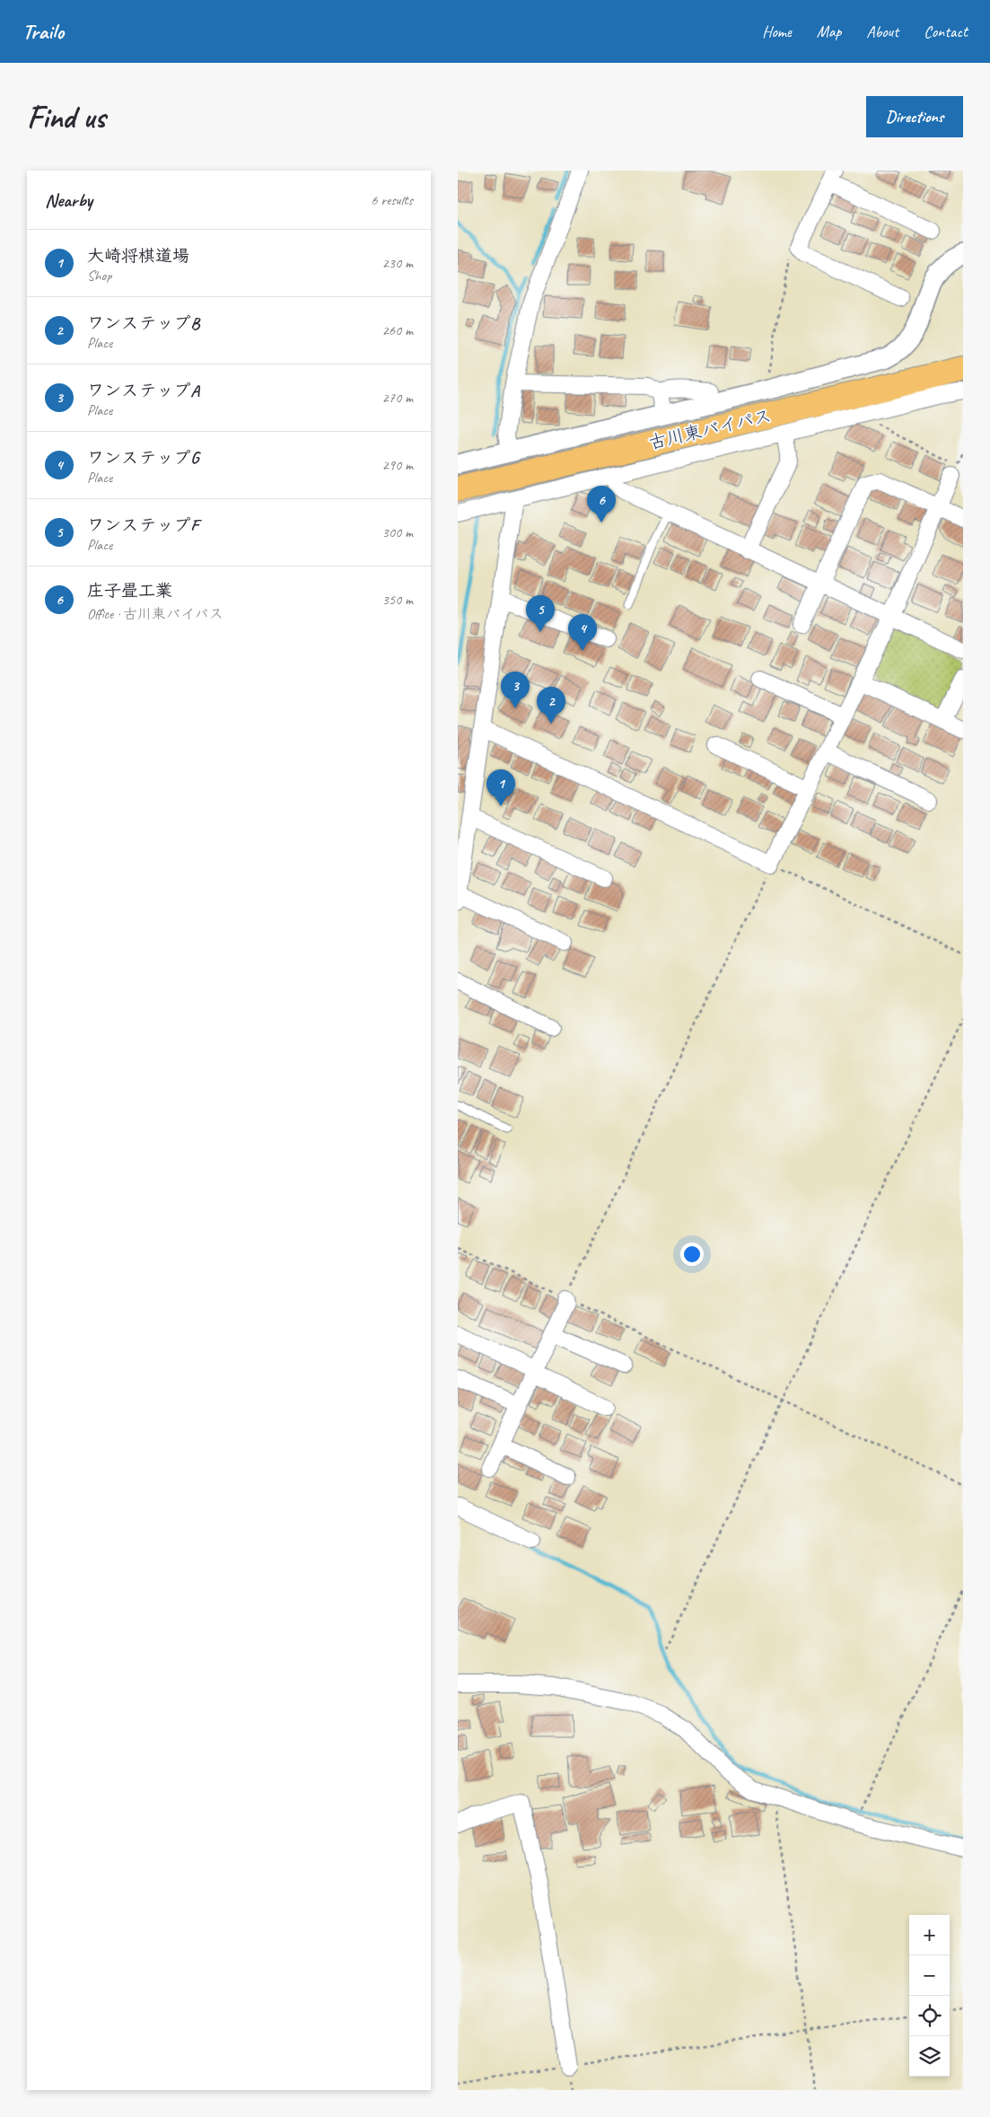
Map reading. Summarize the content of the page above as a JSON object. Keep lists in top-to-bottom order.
{
  "streets": {
    "highway": ["古川東バイパス"]
  },
  "page": {
    "header": "Trailo",
    "nav": [
      "Home",
      "Map",
      "About",
      "Contact"
    ],
    "buttons": "Directions",
    "title": "Find us",
    "heading": ["Nearby", "6 results"],
    "list": [
      {
        "mark": "1",
        "name": "大崎将棋道場",
        "note": "Shop",
        "value": "230 m"
      },
      {
        "mark": "2",
        "name": "ワンステップB",
        "note": "Place",
        "value": "260 m"
      },
      {
        "mark": "3",
        "name": "ワンステップA",
        "note": "Place",
        "value": "270 m"
      },
      {
        "mark": "4",
        "name": "ワンステップG",
        "note": "Place",
        "value": "290 m"
      },
      {
        "mark": "5",
        "name": "ワンステップF",
        "note": "Place",
        "value": "300 m"
      },
      {
        "mark": "6",
        "name": "庄子畳工業",
        "note": "Office · 古川東バイパス",
        "value": "350 m"
      }
    ],
    "pins": [
      "6",
      "5",
      "4",
      "3",
      "2",
      "1"
    ],
    "map_buttons": ["+", "−"]
  }
}
